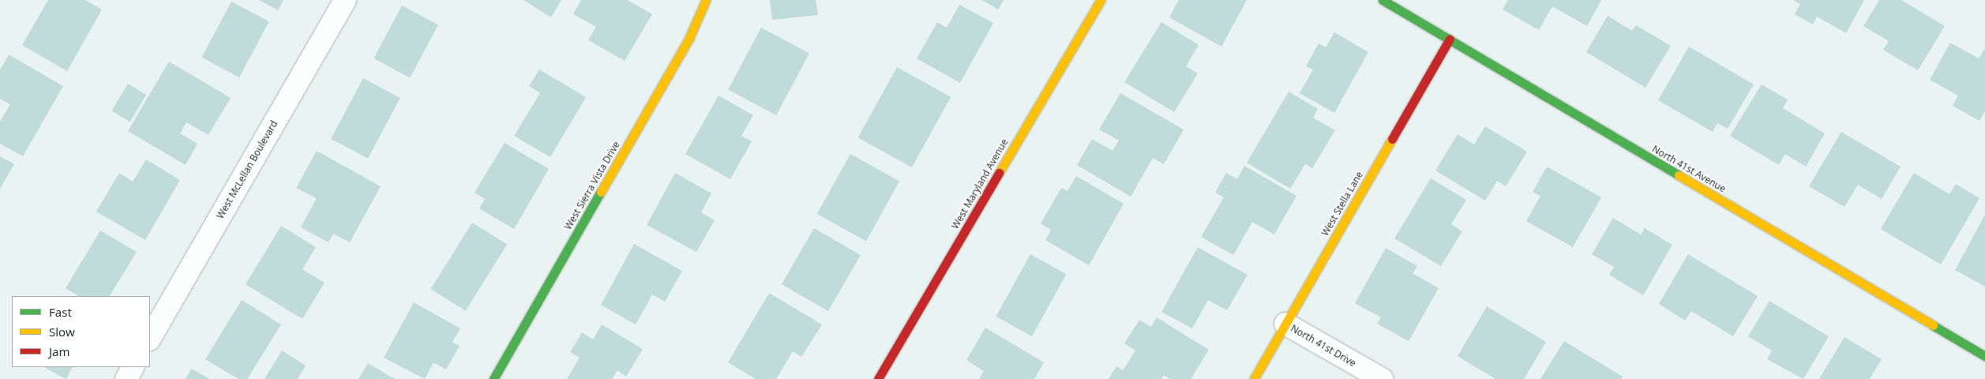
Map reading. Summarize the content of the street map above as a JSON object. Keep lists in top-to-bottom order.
{
  "streets": {
    "street": [
      "North 41st Avenue",
      "West McLellan Boulevard",
      "West Maryland Avenue",
      "West Sierra Vista Drive",
      "West Stella Lane",
      "North 41st Drive"
    ]
  },
  "crossings": [
    ["North 41st Avenue", "West Stella Lane"],
    ["West Stella Lane", "North 41st Drive"]
  ],
  "legend": ["Fast", "Slow", "Jam"]
}
